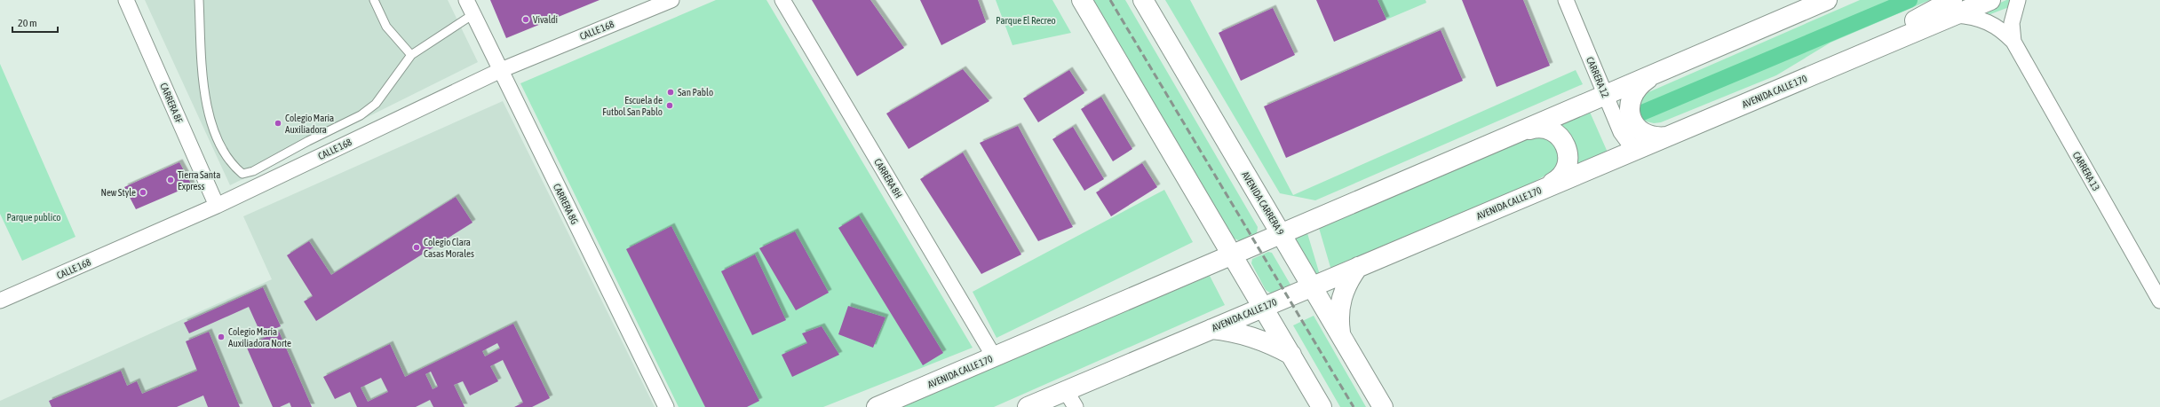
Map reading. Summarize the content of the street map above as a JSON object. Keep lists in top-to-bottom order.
{
  "streets": {
    "main road": ["AVENIDA CALLE 170", "AVENIDA CARRERA 9"],
    "street": [
      "CALLE 168",
      "CARRERA 12",
      "CARRERA 8F",
      "CARRERA 13",
      "CARRERA 8H",
      "CARRERA 8G"
    ]
  },
  "crossings": [
    ["CALLE 168", "CARRERA 8F"],
    ["CALLE 168", "CARRERA 8G"],
    ["CARRERA 12", "AVENIDA CALLE 170"],
    ["AVENIDA CALLE 170", "CARRERA 13"],
    ["AVENIDA CALLE 170", "CARRERA 8H"],
    ["AVENIDA CALLE 170", "AVENIDA CARRERA 9"]
  ],
  "parks": ["Parque El Recreo", "Parque publico"],
  "places": [
    "Vivaldi",
    "San Pablo",
    "Escuela de Futbol San Pablo",
    "Colegio Maria Auxiliadora",
    "Tierra Santa Express",
    "New Style",
    "Colegio Clara Casas Morales",
    "Colegio María Auxiliadora Norte"
  ],
  "scale_bar": "20 m"
}
